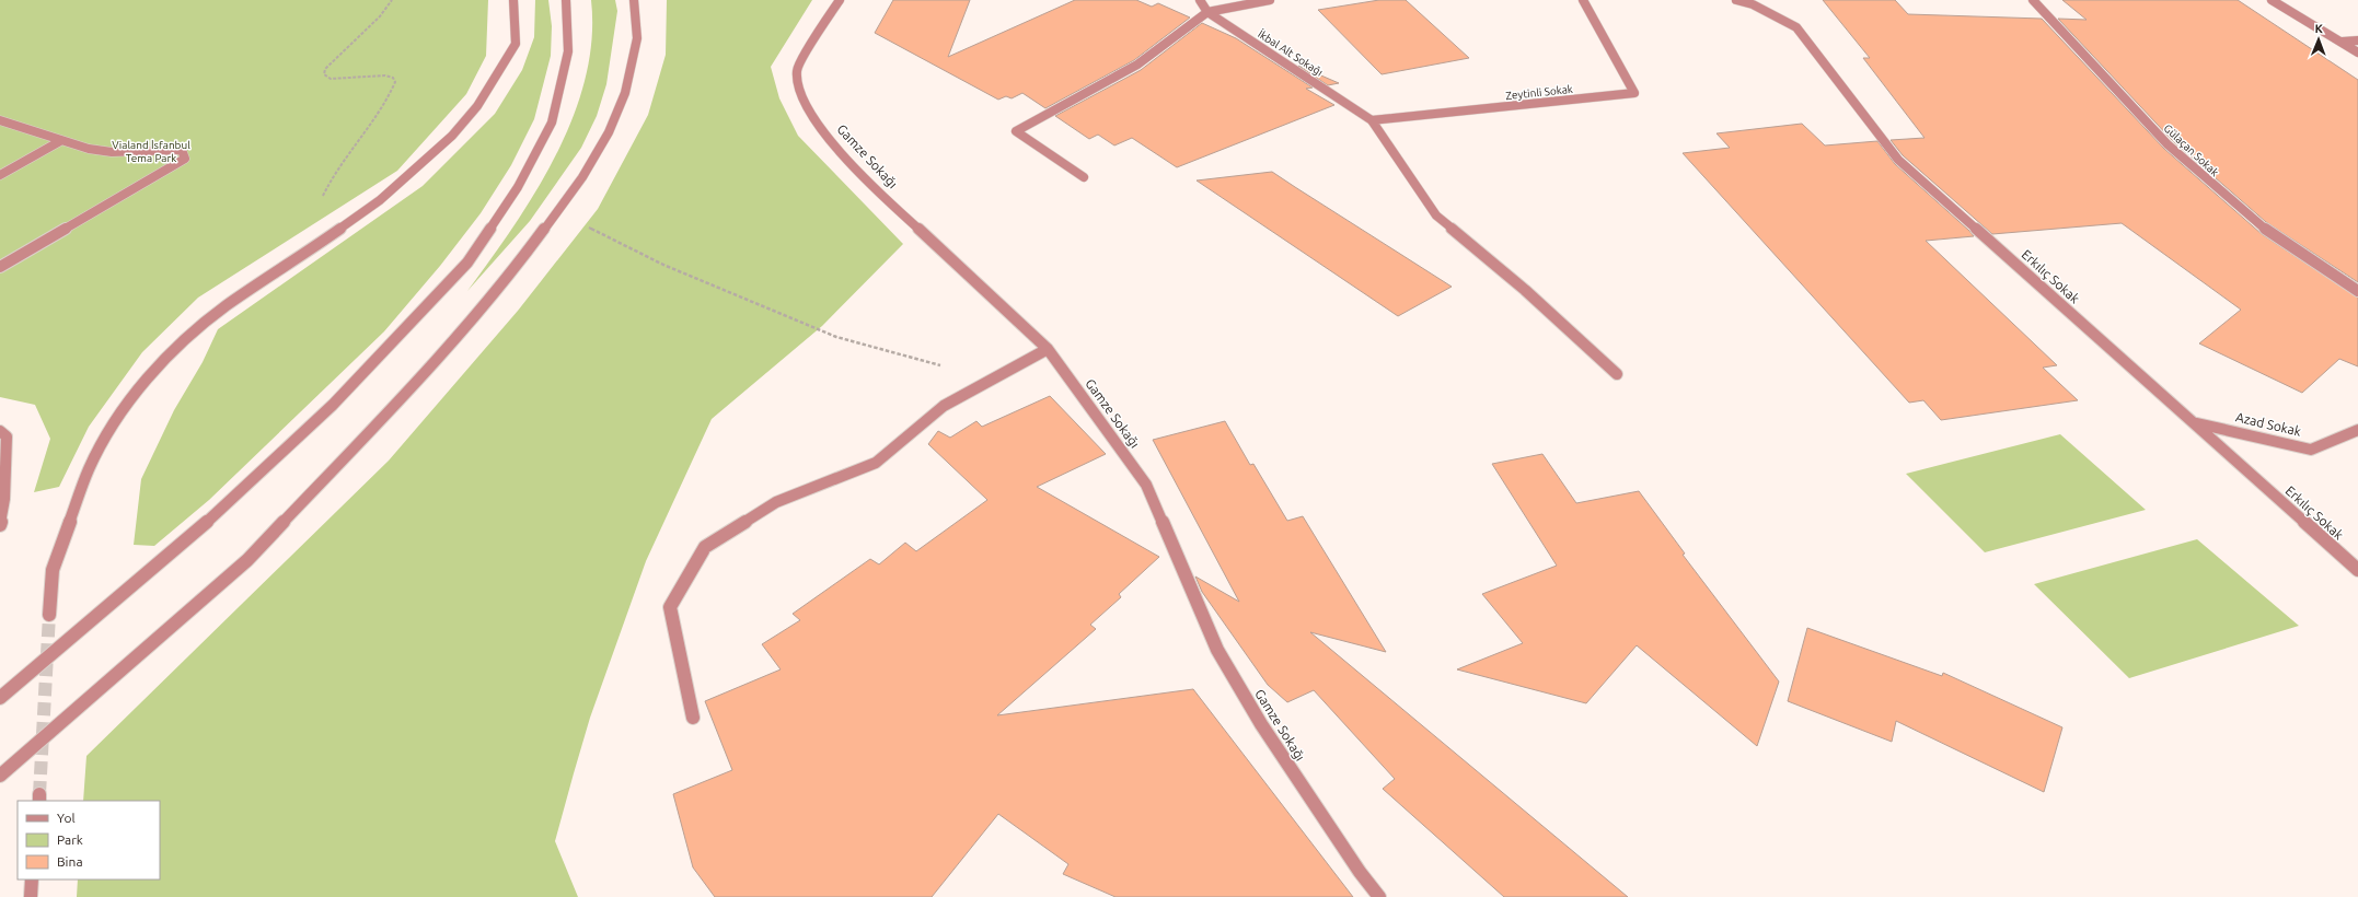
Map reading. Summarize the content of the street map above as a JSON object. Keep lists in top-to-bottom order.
{
  "streets": {
    "street": [
      "İkbal Alt Sokağı",
      "Zeytinli Sokak",
      "Gülaçan Sokak",
      "Gamze Sokağı",
      "Erkılıç Sokak",
      "Azad Sokak"
    ]
  },
  "crossings": [
    ["İkbal Alt Sokağı", "Zeytinli Sokak"],
    ["Erkılıç Sokak", "Azad Sokak"]
  ],
  "parks": ["Vialand İsfanbul Tema Park"],
  "legend": ["Yol", "Park", "Bina"],
  "north": "top"
}
